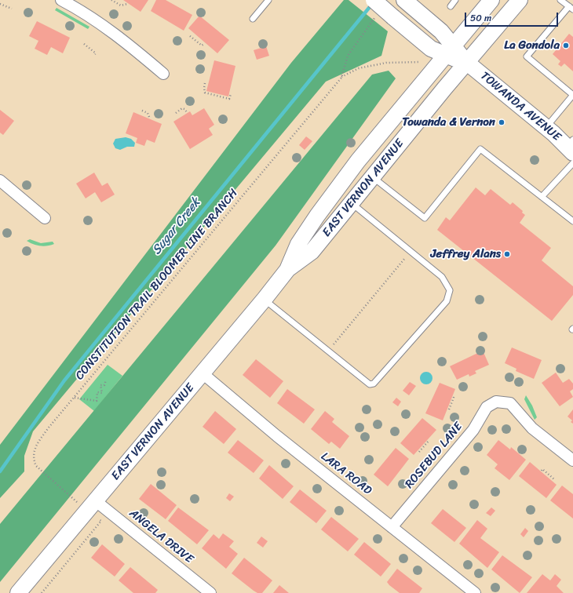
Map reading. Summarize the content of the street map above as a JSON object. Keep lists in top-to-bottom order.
{
  "streets": {
    "main road": ["TOWANDA AVENUE", "EAST VERNON AVENUE"],
    "street": ["ROSEBUD LANE", "LARA ROAD", "ANGELA DRIVE"],
    "path": ["CONSTITUTION TRAIL BLOOMER LINE BRANCH"]
  },
  "crossings": [
    ["TOWANDA AVENUE", "EAST VERNON AVENUE"],
    ["EAST VERNON AVENUE", "LARA ROAD"],
    ["EAST VERNON AVENUE", "ANGELA DRIVE"],
    ["ROSEBUD LANE", "LARA ROAD"]
  ],
  "water": ["Sugar Creek"],
  "places": ["La Gondola", "Towanda & Vernon", "Jeffrey Alans"],
  "scale_bar": "50 m"
}
